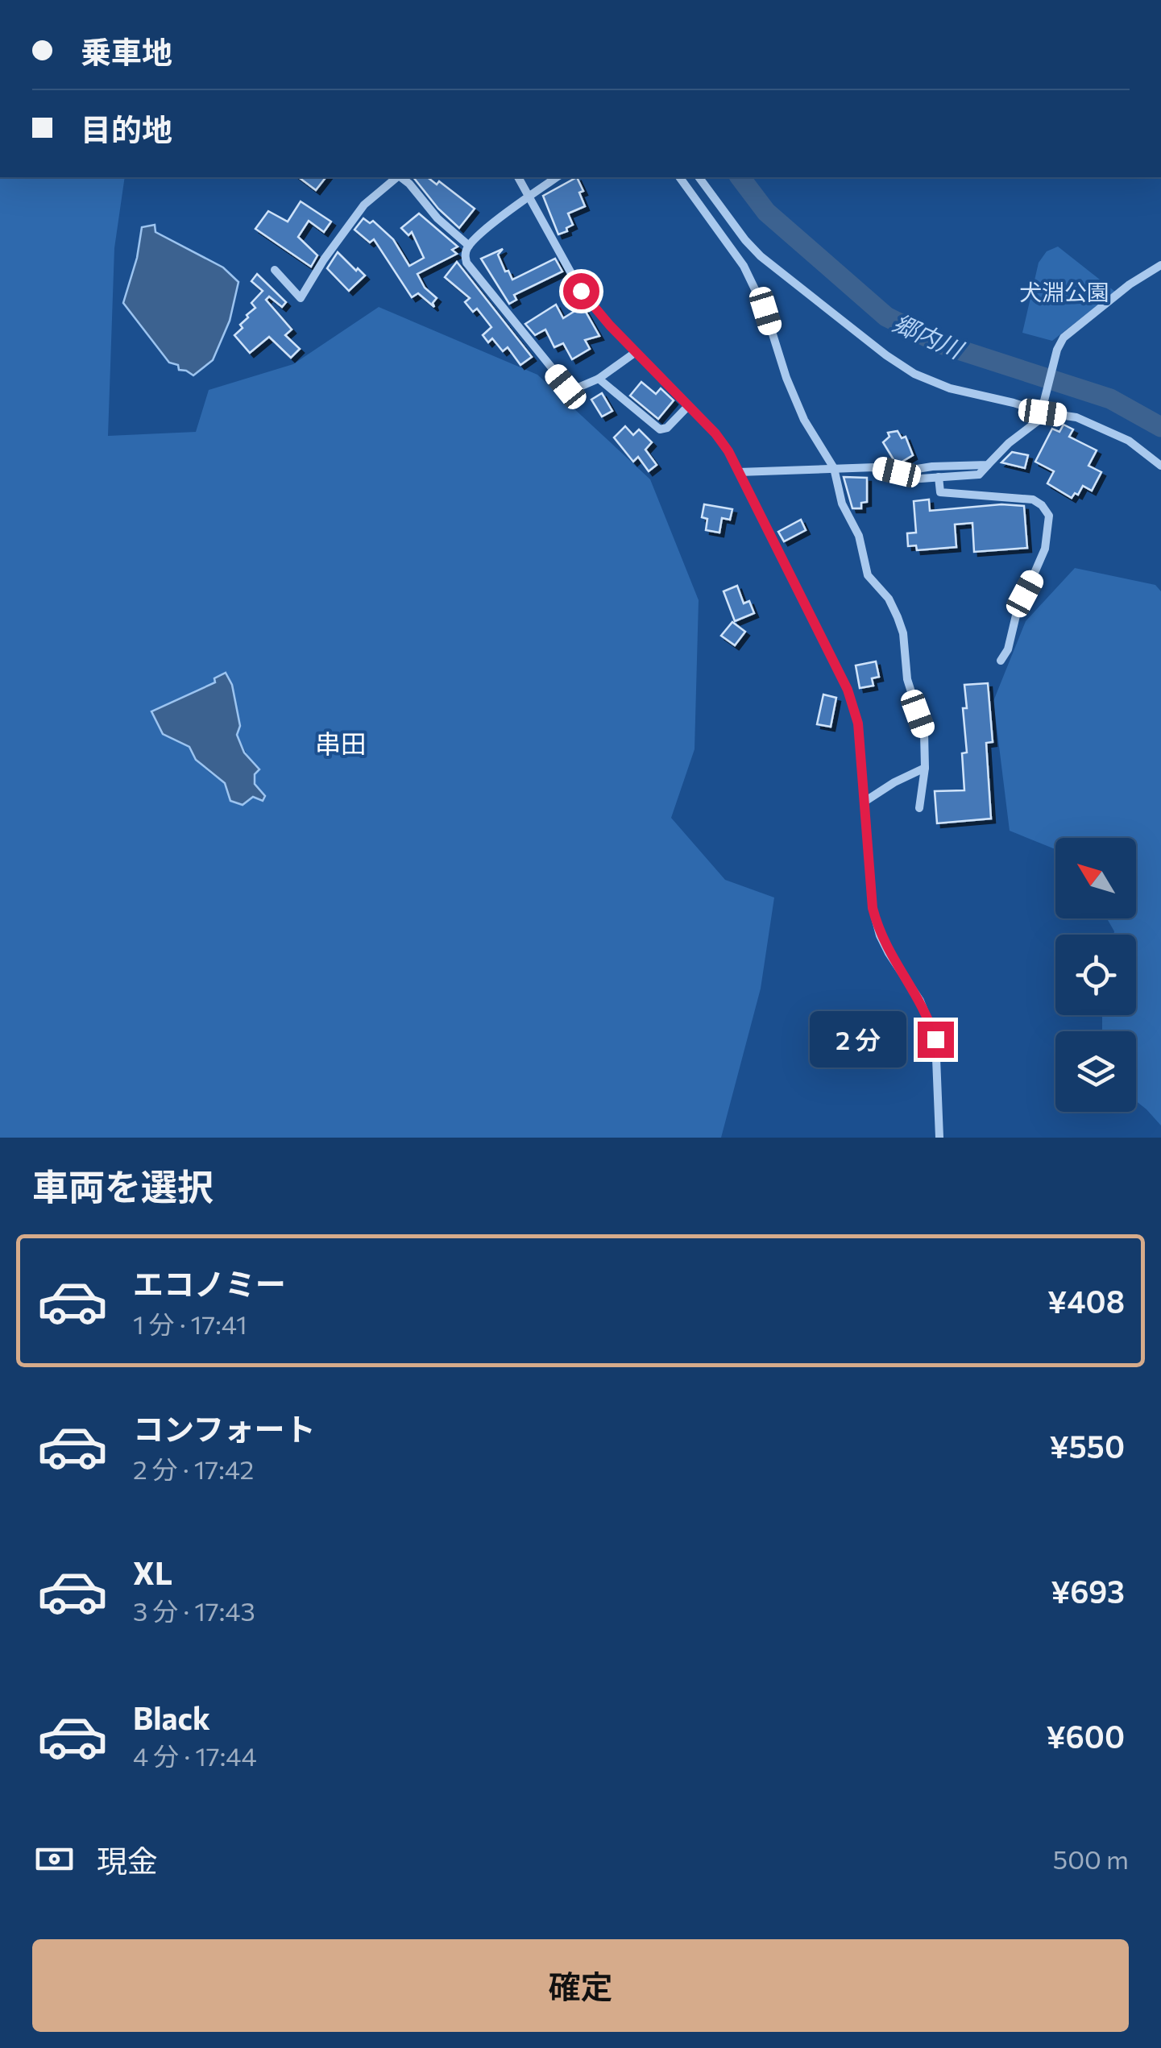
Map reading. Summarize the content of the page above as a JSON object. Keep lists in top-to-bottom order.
{
  "districts": ["串田"],
  "water": ["郷内川"],
  "parks": ["犬淵公園"],
  "north": "top left",
  "page": {
    "banner": ["乗車地", "目的地"],
    "bubble": "2 分",
    "heading": "車両を選択",
    "list": [
      {
        "name": "エコノミー",
        "note": "1 分 · 17:41",
        "value": "¥408"
      },
      {
        "name": "コンフォート",
        "note": "2 分 · 17:42",
        "value": "¥550"
      },
      {
        "name": "XL",
        "note": "3 分 · 17:43",
        "value": "¥693"
      },
      {
        "name": "Black",
        "note": "4 分 · 17:44",
        "value": "¥600"
      }
    ],
    "pay": ["現金", "500 m"],
    "buttons": "確定"
  }
}
